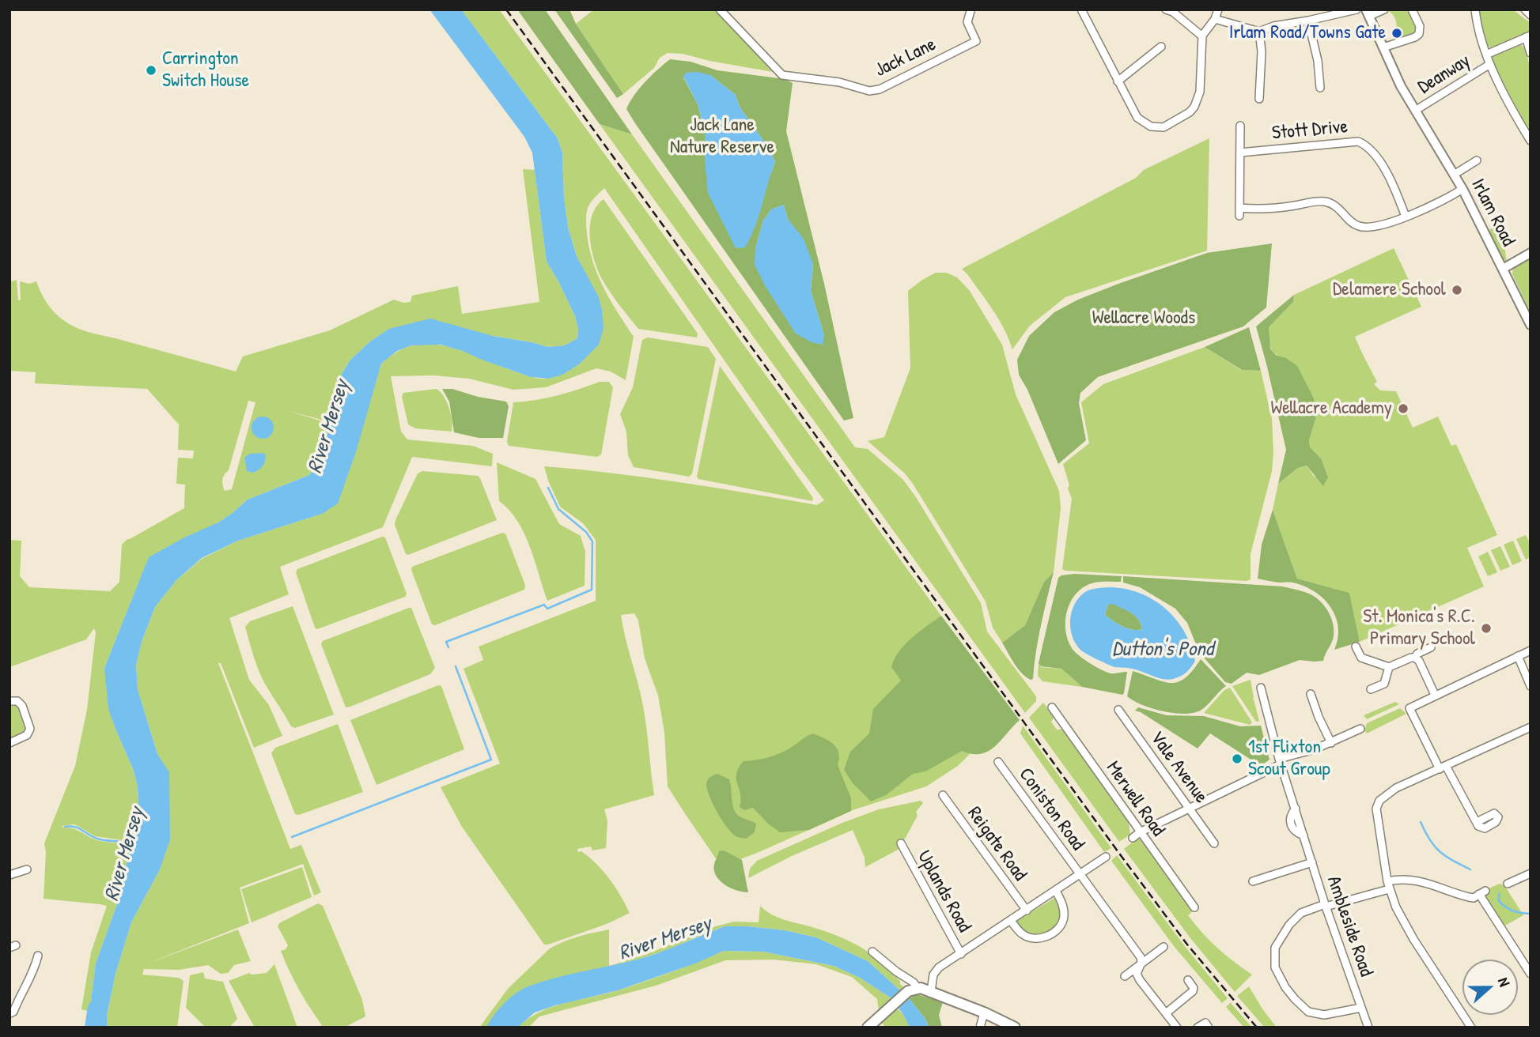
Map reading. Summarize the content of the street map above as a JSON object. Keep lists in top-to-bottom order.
{
  "streets": {
    "street": [
      "Jack Lane",
      "Deanway",
      "Stott Drive",
      "Irlam Road",
      "Vale Avenue",
      "Merwell Road",
      "Coniston Road",
      "Reigate Road",
      "Uplands Road",
      "Ambleside Road"
    ]
  },
  "crossings": [
    ["Deanway", "Irlam Road"]
  ],
  "water": ["River Mersey", "Dutton's Pond"],
  "parks": ["Jack Lane Nature Reserve", "Wellacre Woods"],
  "places": [
    "Irlam Road/Towns Gate",
    "Carrington Switch House",
    "Delamere School",
    "Wellacre Academy",
    "St. Monica's R.C. Primary School",
    "1st Flixton Scout Group"
  ],
  "north": "right"
}
